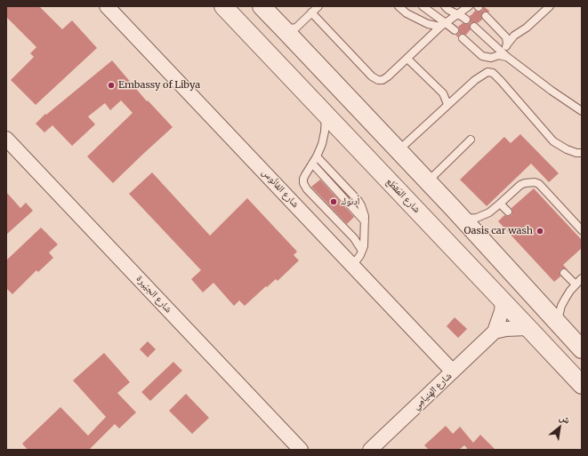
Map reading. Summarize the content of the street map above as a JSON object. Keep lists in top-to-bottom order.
{
  "streets": {
    "street": [
      "شارع الفانُوس",
      "شارع المَقطَع",
      "شارع الحِيَيرة",
      "شارع الهِنيامِي"
    ]
  },
  "crossings": [
    ["شارع الفانُوس", "شارع الهِنيامِي"],
    ["شارع المَقطَع", "شارع الهِنيامِي"]
  ],
  "places": ["Embassy of Libya", "أدنوك", "Oasis car wash"],
  "north": "top right"
}
